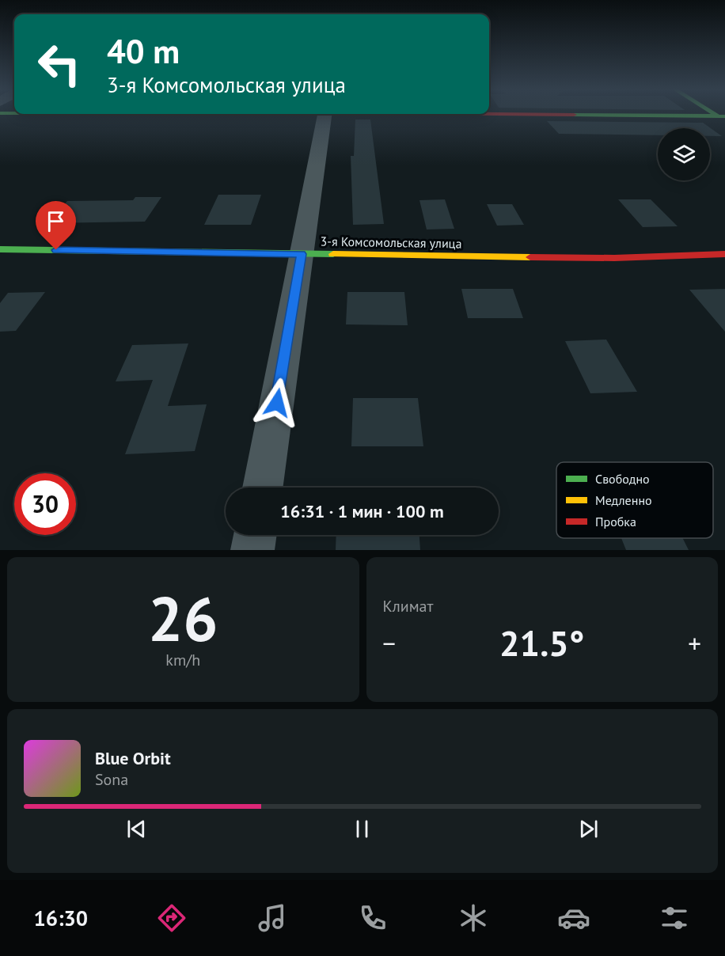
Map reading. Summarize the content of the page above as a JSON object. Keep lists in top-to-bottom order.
{
  "streets": {
    "street": ["3-я Комсомольская улица"]
  },
  "legend": ["Свободно", "Медленно", "Пробка"],
  "page": {
    "turn": ["40 m", "3-я Комсомольская улица"],
    "limit": "30",
    "trip": "16:31 · 1 мин · 100 m",
    "tile": [
      ["26", "km/h"],
      "Климат"
    ],
    "heat": ["−", "21.5°", "+"],
    "song": ["Blue Orbit", "Sona"],
    "tabs": "16:30"
  }
}
